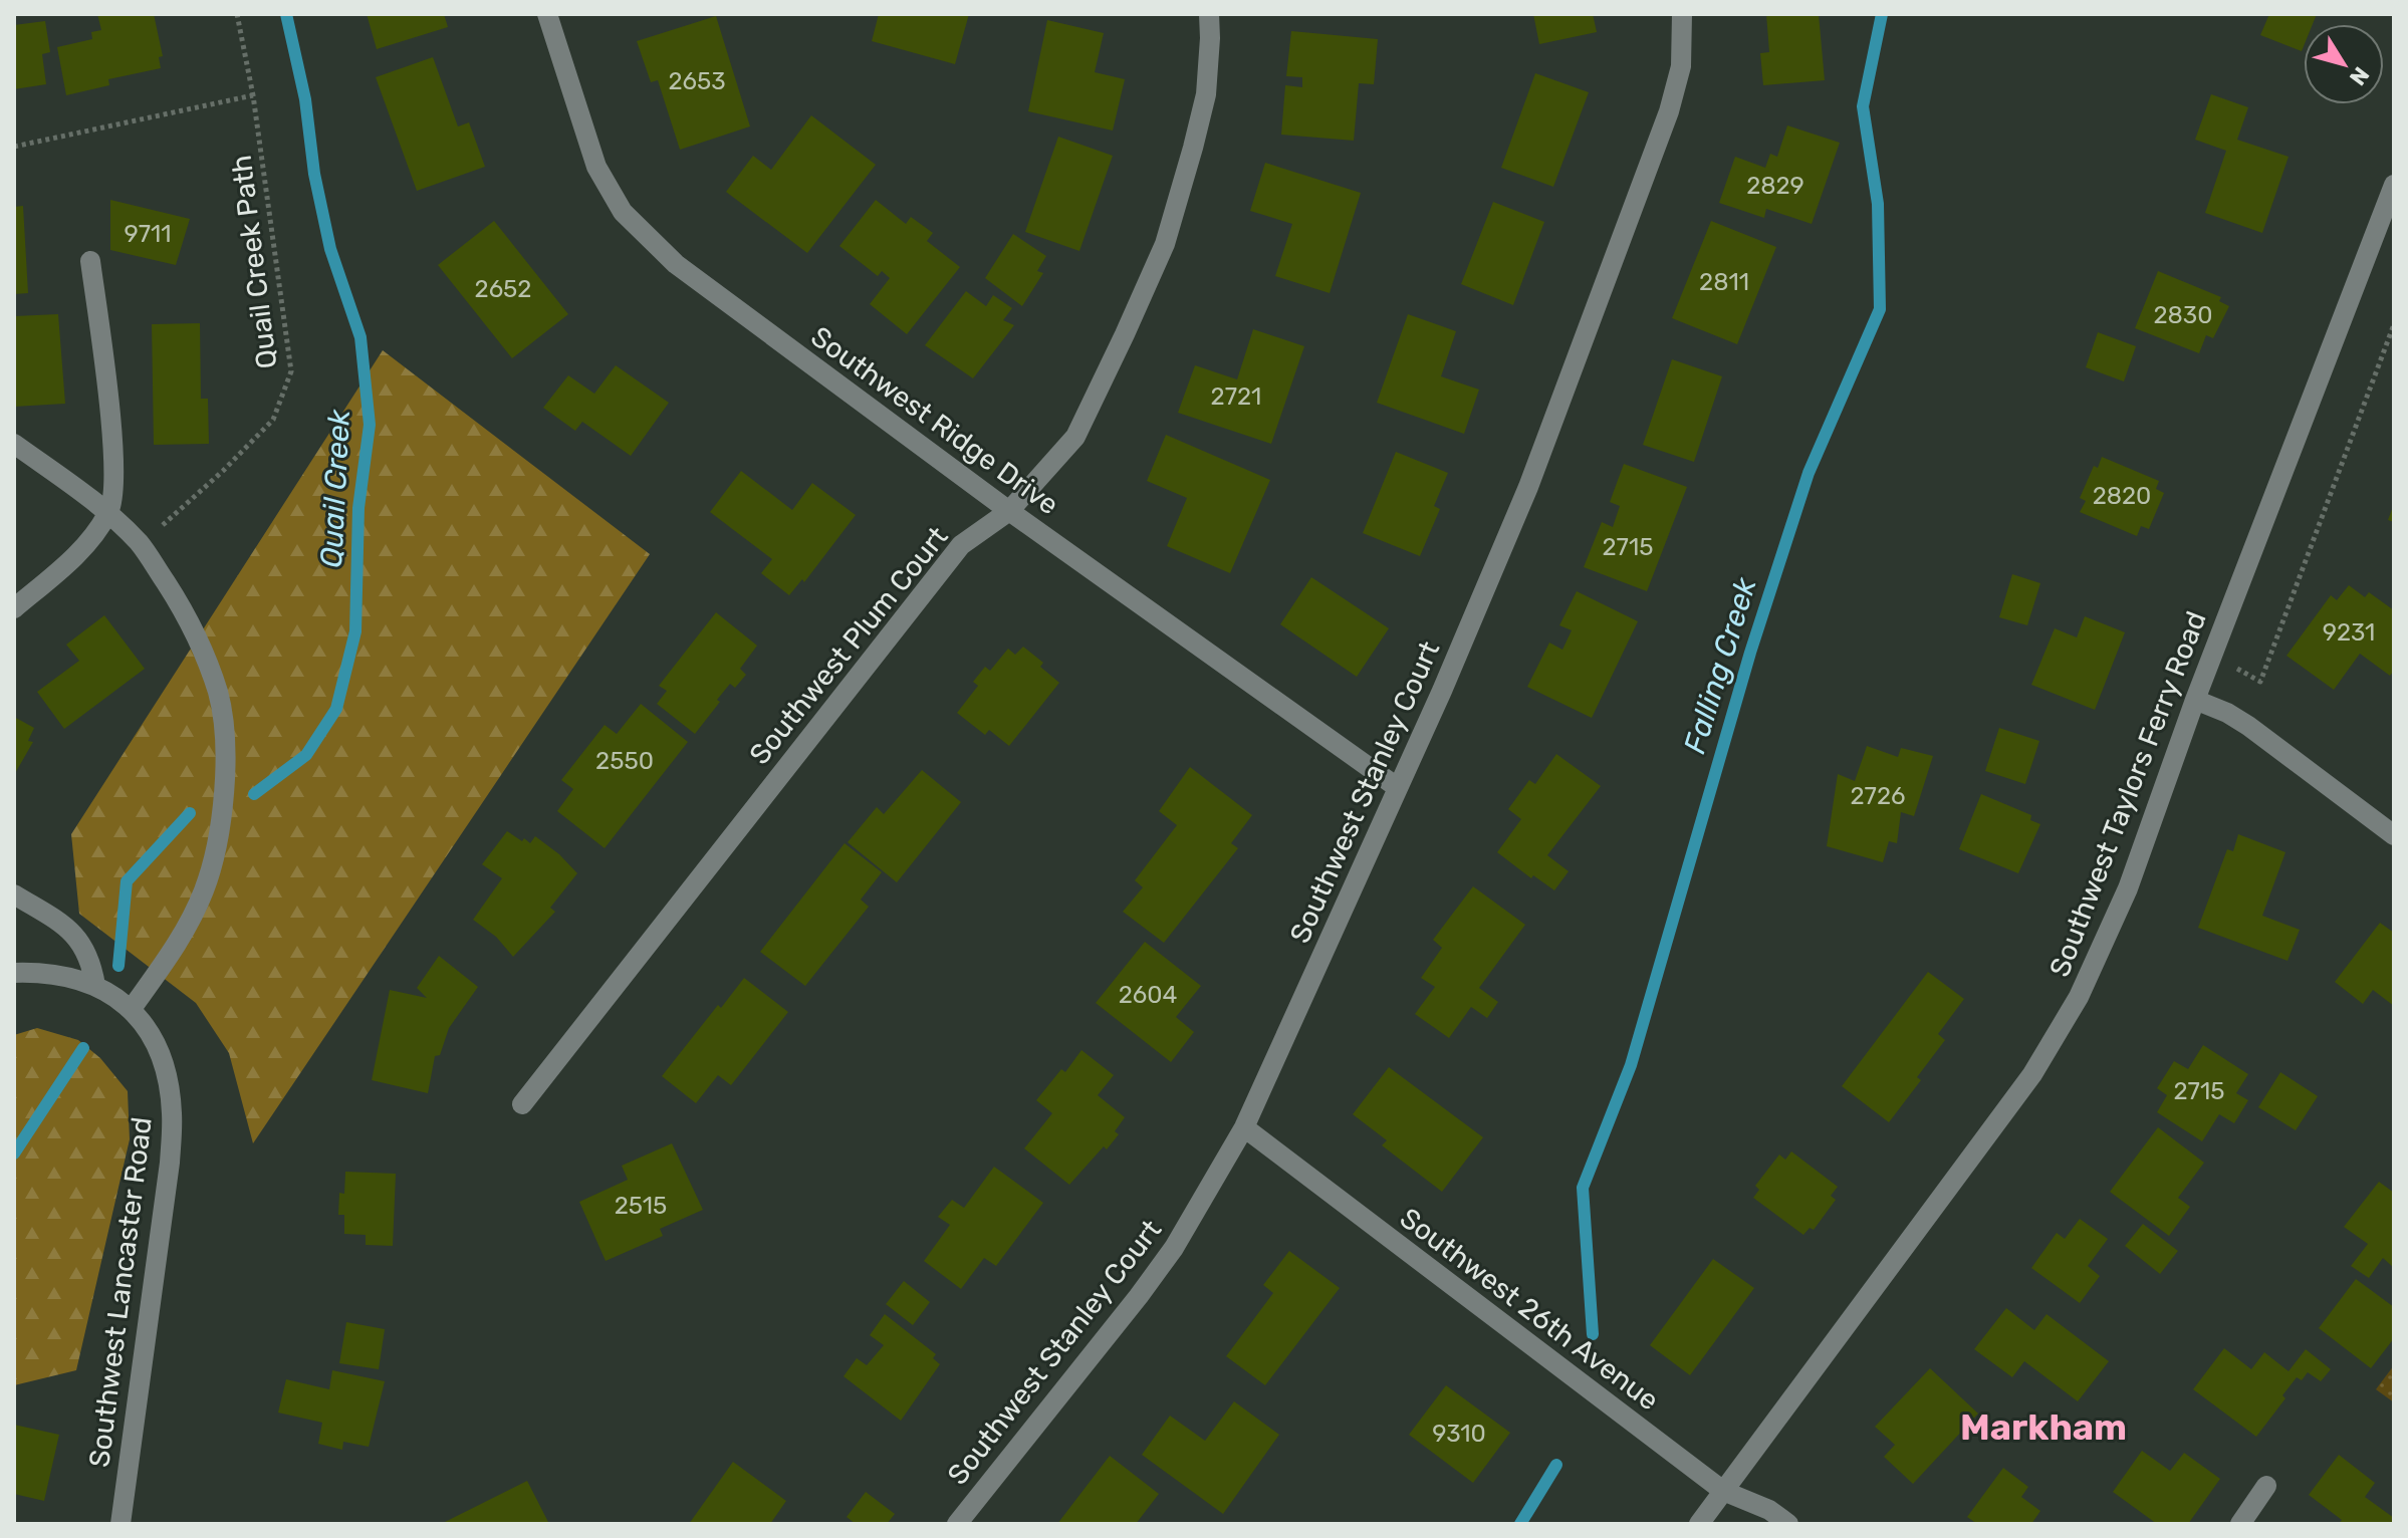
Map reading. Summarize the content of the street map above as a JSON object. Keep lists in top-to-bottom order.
{
  "streets": {
    "street": [
      "Southwest Ridge Drive",
      "Southwest Plum Court",
      "Southwest Stanley Court",
      "Southwest Taylors Ferry Road",
      "Southwest Lancaster Road",
      "Southwest 26th Avenue"
    ],
    "path": ["Quail Creek Path"]
  },
  "crossings": [
    ["Southwest Ridge Drive", "Southwest Plum Court"],
    ["Southwest Ridge Drive", "Southwest Stanley Court"],
    ["Southwest Stanley Court", "Southwest 26th Avenue"],
    ["Southwest Taylors Ferry Road", "Southwest 26th Avenue"]
  ],
  "districts": ["Markham"],
  "water": ["Quail Creek", "Falling Creek"],
  "house_numbers": [
    "2653",
    "2829",
    "9711",
    "2811",
    "2652",
    "2830",
    "2721",
    "2820",
    "2715",
    "9231",
    "2550",
    "2726",
    "2604",
    "2715",
    "2515",
    "9310"
  ],
  "north": "bottom right"
}
